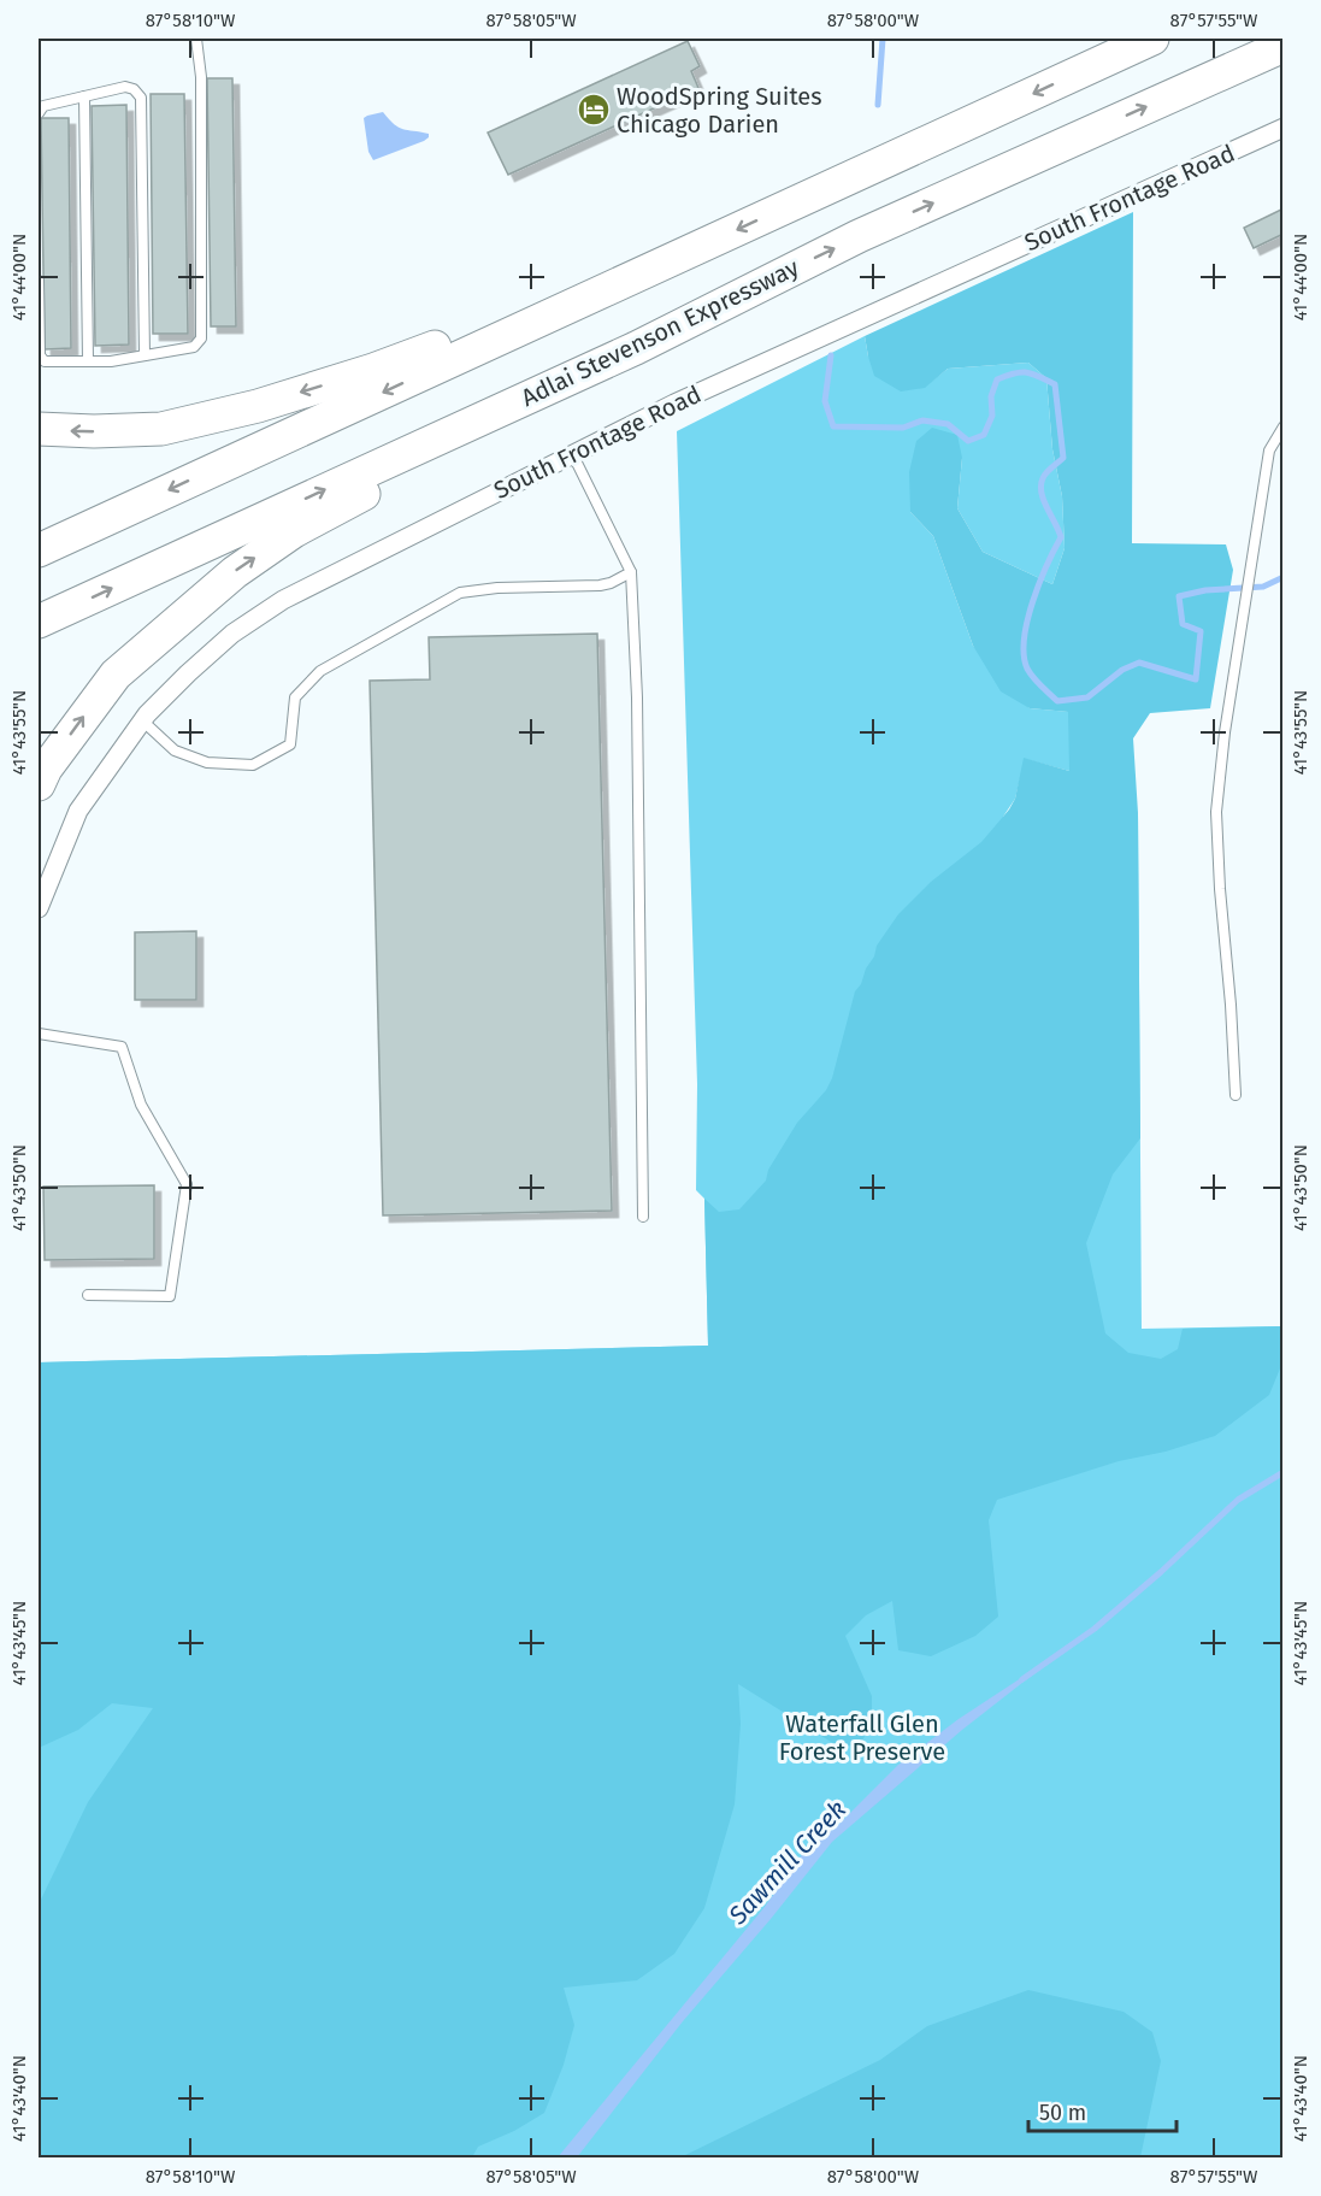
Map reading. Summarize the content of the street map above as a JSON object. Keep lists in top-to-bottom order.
{
  "streets": {
    "highway": ["Adlai Stevenson Expressway"],
    "street": ["South Frontage Road"]
  },
  "water": ["Sawmill Creek"],
  "parks": ["Waterfall Glen Forest Preserve"],
  "places": {
    "hotel": ["WoodSpring Suites Chicago Darien"]
  },
  "scale_bar": "50 m",
  "coordinates": [
    "87°58'10\"W",
    "87°58'05\"W",
    "87°58'00\"W",
    "87°57'55\"W",
    "41°44'00\"N",
    "41°43'55\"N",
    "41°43'50\"N",
    "41°43'45\"N",
    "41°43'40\"N"
  ]
}
